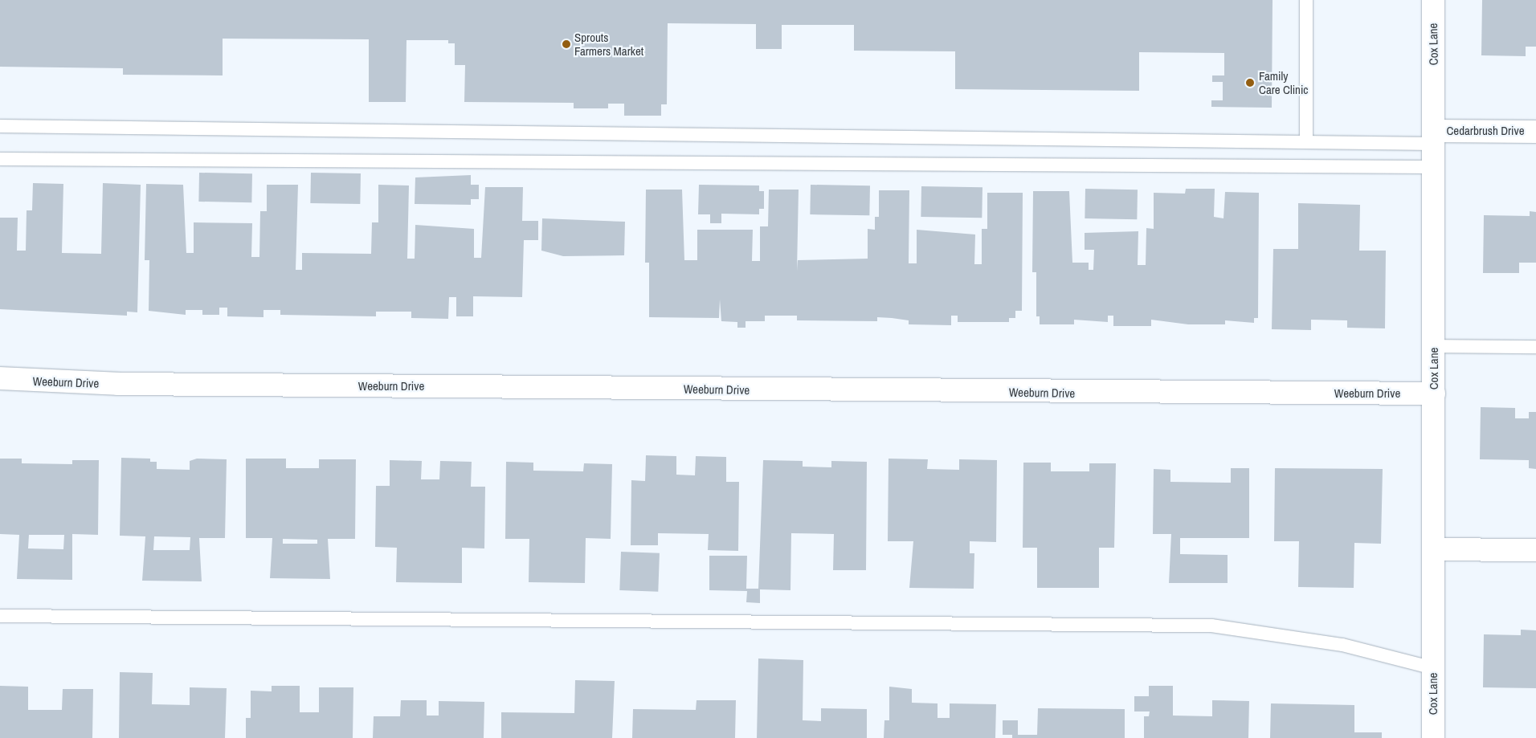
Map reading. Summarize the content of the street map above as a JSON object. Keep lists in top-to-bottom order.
{
  "streets": {
    "street": ["Cox Lane", "Cedarbrush Drive", "Weeburn Drive"]
  },
  "crossings": [
    ["Cox Lane", "Cedarbrush Drive"],
    ["Cox Lane", "Weeburn Drive"]
  ],
  "places": ["Sprouts Farmers Market", "Family Care Clinic"]
}
